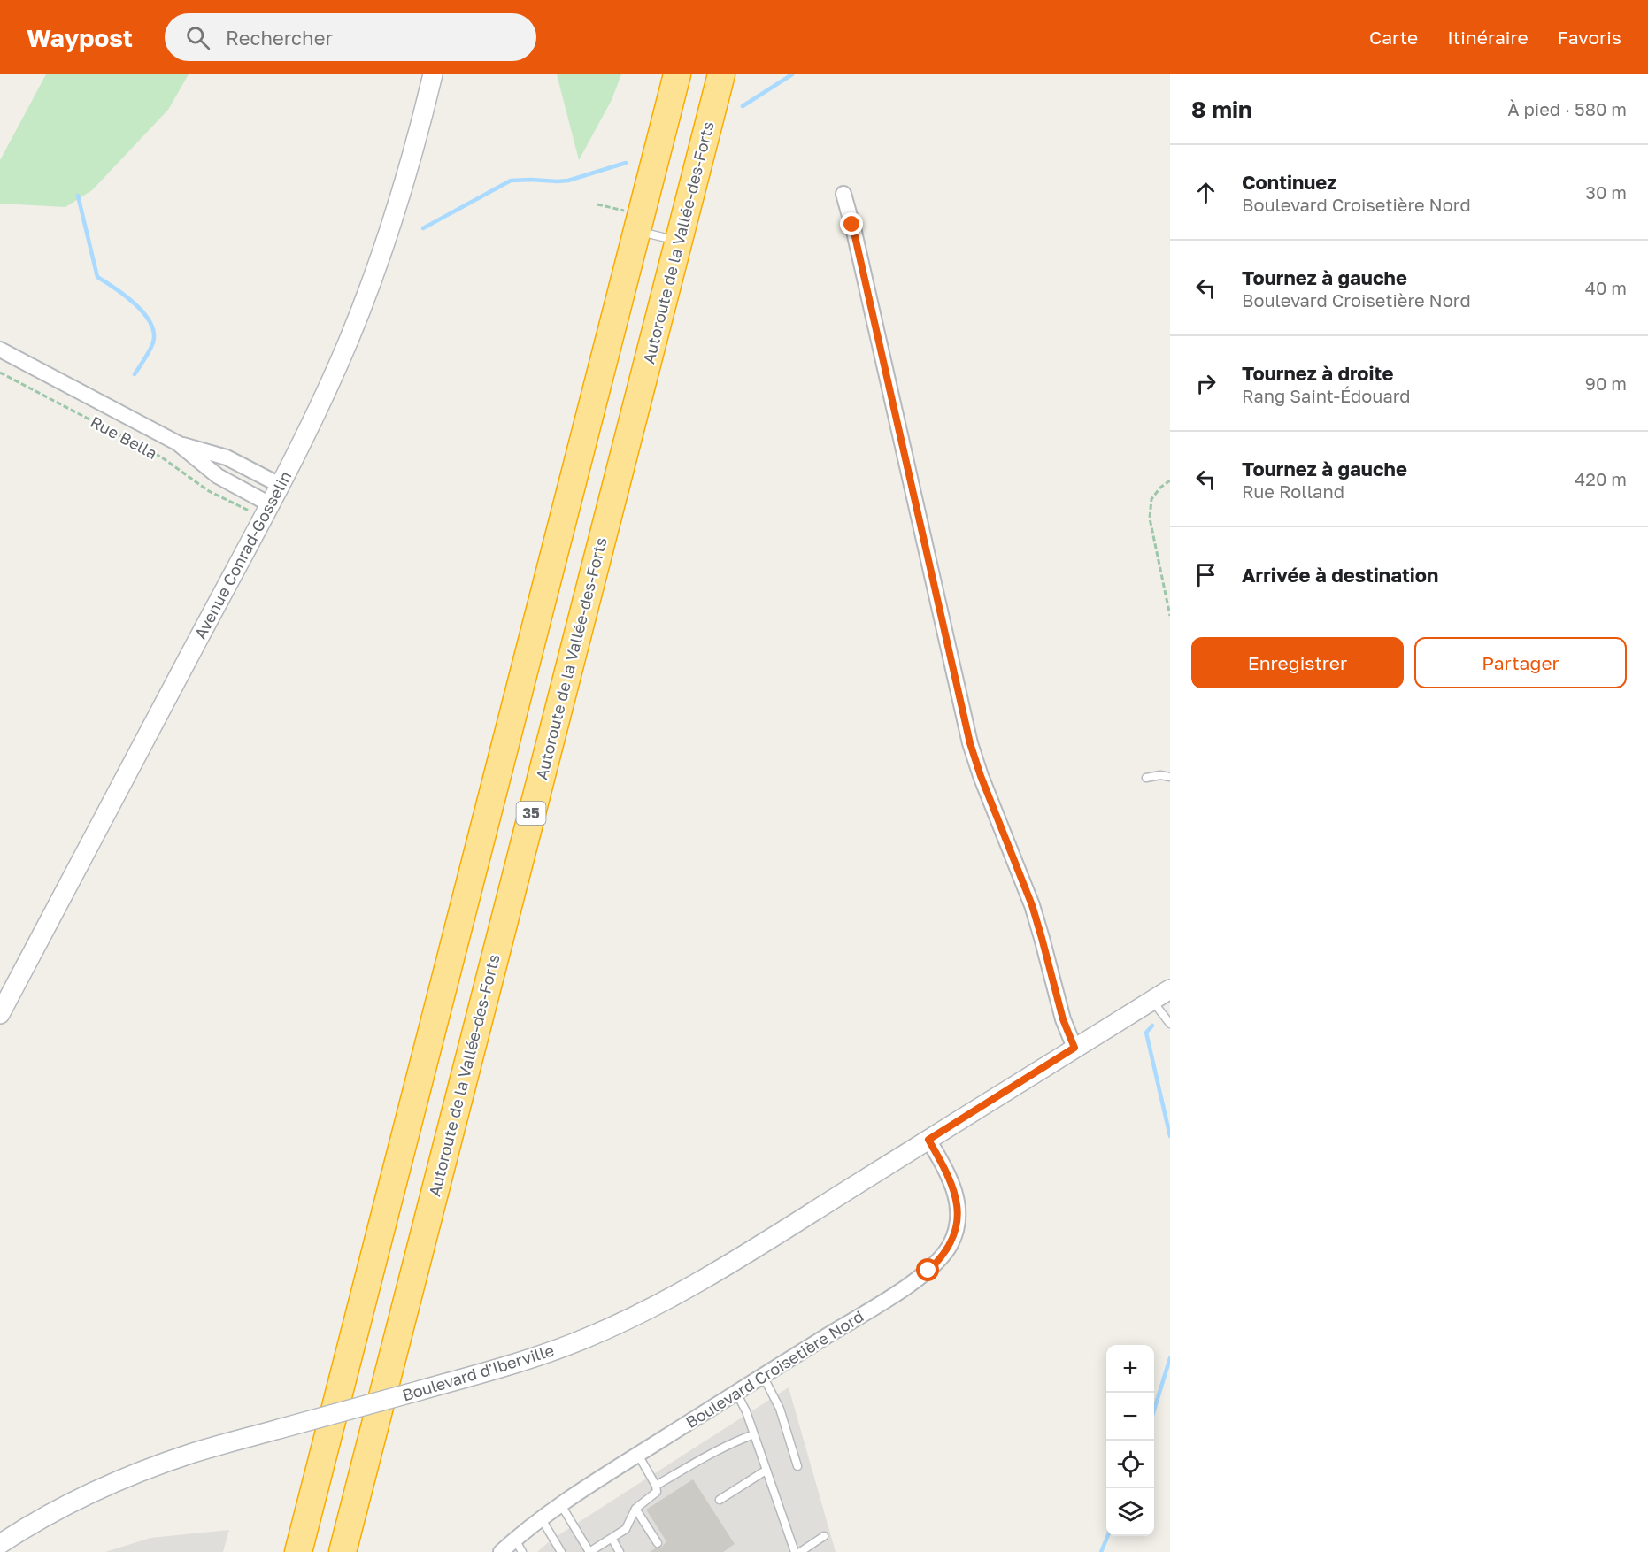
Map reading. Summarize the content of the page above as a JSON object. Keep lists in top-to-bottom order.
{
  "streets": {
    "highway": ["Autoroute de la Vallée-des-Forts", "35"],
    "street": [
      "Rue Bella",
      "Avenue Conrad-Gosselin",
      "Boulevard Croisetière Nord",
      "Boulevard d'Iberville"
    ]
  },
  "crossings": [
    ["Rue Bella", "Avenue Conrad-Gosselin"],
    ["Boulevard Croisetière Nord", "Boulevard d'Iberville"]
  ],
  "page": {
    "header": "Waypost",
    "search": "Rechercher",
    "nav": ["Carte", "Itinéraire", "Favoris"],
    "heading": ["8 min", "À pied · 580 m"],
    "list": [
      ["Continuez", "Boulevard Croisetière Nord", "30 m"],
      ["Tournez à gauche", "Boulevard Croisetière Nord", "40 m"],
      ["Tournez à droite", "Rang Saint-Édouard", "90 m"],
      ["Tournez à gauche", "Rue Rolland", "420 m"],
      "Arrivée à destination"
    ],
    "buttons": ["Enregistrer", "Partager"],
    "map_buttons": ["+", "−"]
  }
}
